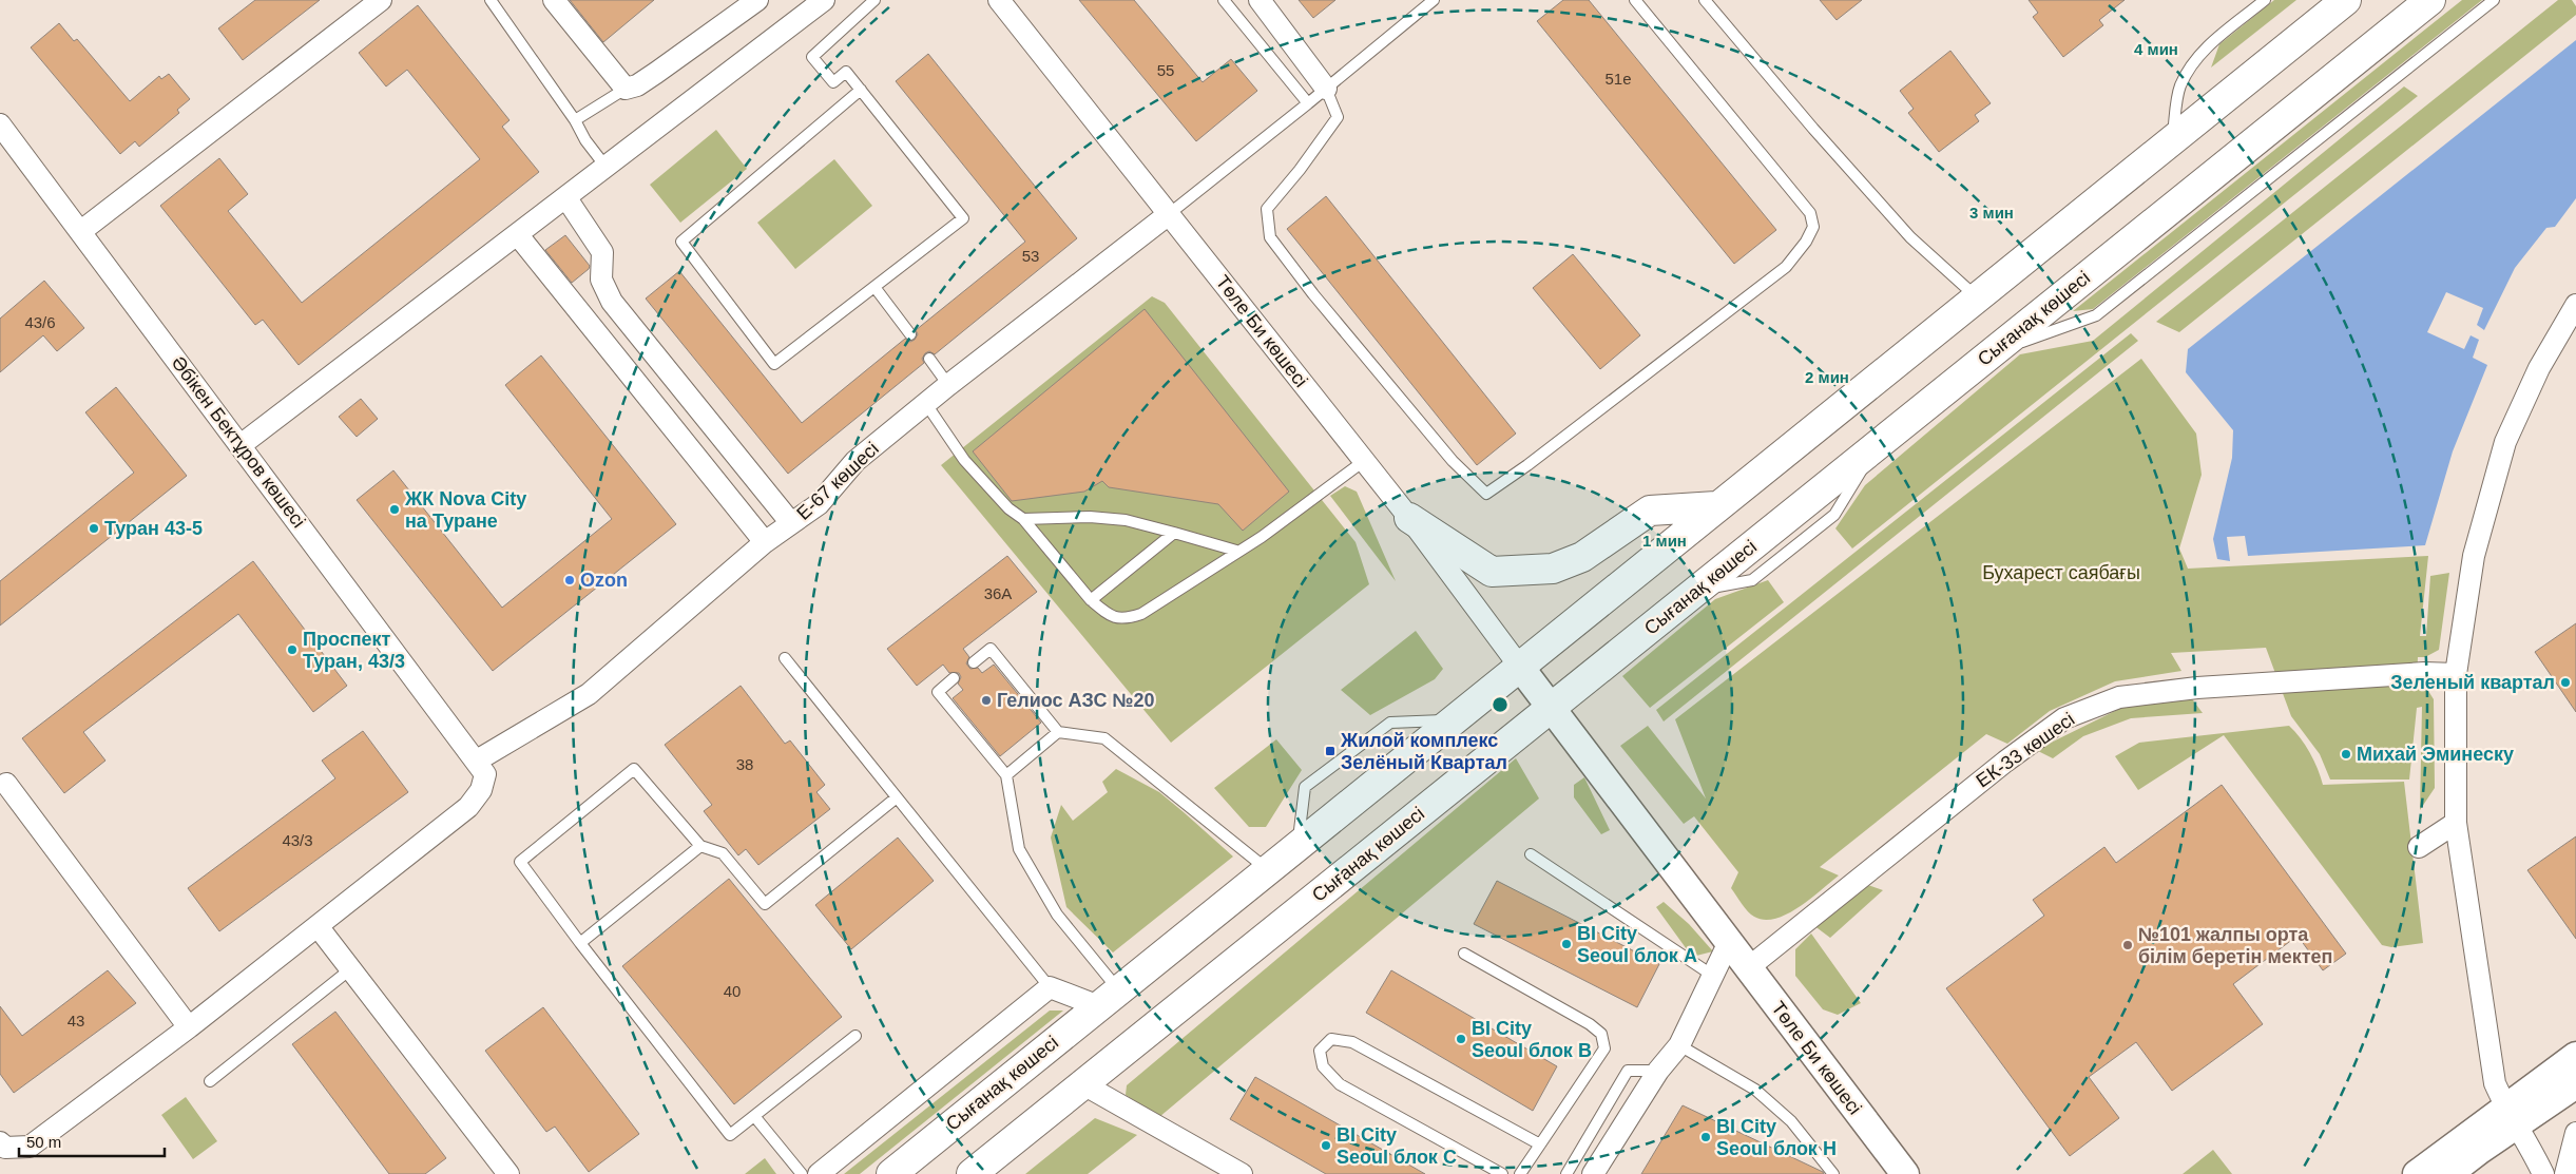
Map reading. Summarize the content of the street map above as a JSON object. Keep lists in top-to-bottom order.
{
  "streets": {
    "main road": ["Сығанақ көшесі"],
    "street": [
      "Төле Би көшесі",
      "Әбікен Бектұров көшесі",
      "Е-67 көшесі",
      "ЕК-33 көшесі"
    ]
  },
  "crossings": [
    ["Сығанақ көшесі", "Төле Би көшесі"],
    ["Төле Би көшесі", "Е-67 көшесі"],
    ["Төле Би көшесі", "ЕК-33 көшесі"],
    ["Әбікен Бектұров көшесі", "Е-67 көшесі"]
  ],
  "parks": ["Бухарест саябағы"],
  "places": {
    "other": [
      "ЖК Nova City на Туране",
      "Туран 43-5",
      "Ozon",
      "Проспект Туран, 43/3",
      "Зеленый квартал",
      "Гелиос АЗС №20",
      "Михай Эминеску",
      "BI City Seoul блок A",
      "№101 жалпы орта білім беретін мектеп",
      "BI City Seoul блок B",
      "BI City Seoul блок H",
      "BI City Seoul блок C"
    ],
    "transit": ["Жилой комплекс Зелёный Квартал"]
  },
  "house_numbers": [
    "55",
    "51е",
    "53",
    "43/6",
    "36А",
    "38",
    "43/3",
    "40",
    "43"
  ],
  "scale_bar": "50 m",
  "rings": [
    "4 мин",
    "3 мин",
    "2 мин",
    "1 мин"
  ]
}
